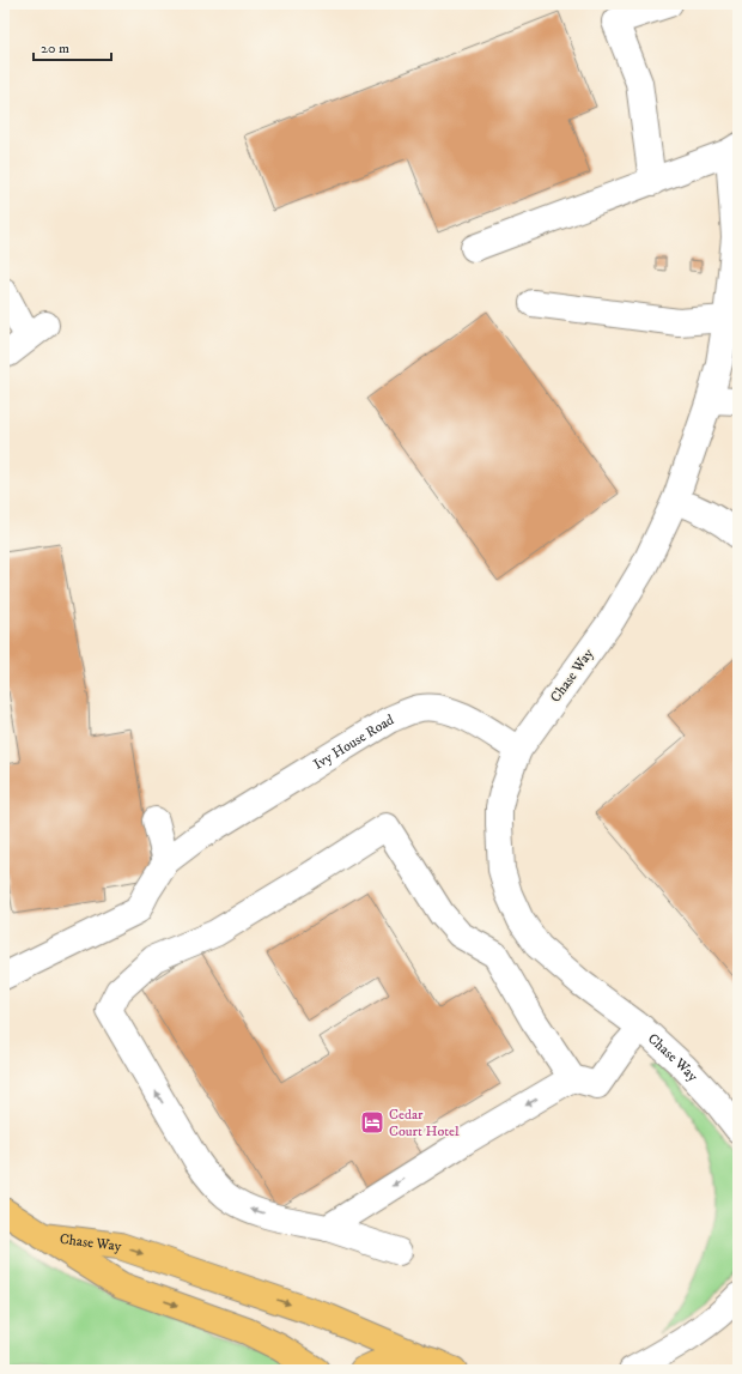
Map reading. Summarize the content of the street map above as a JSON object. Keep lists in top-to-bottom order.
{
  "streets": {
    "main road": ["Chase Way"],
    "street": ["Ivy House Road"]
  },
  "crossings": [
    ["Chase Way", "Ivy House Road"]
  ],
  "one_way": ["Chase Way"],
  "places": {
    "hotel": ["Cedar Court Hotel"]
  },
  "scale_bar": "20 m"
}
